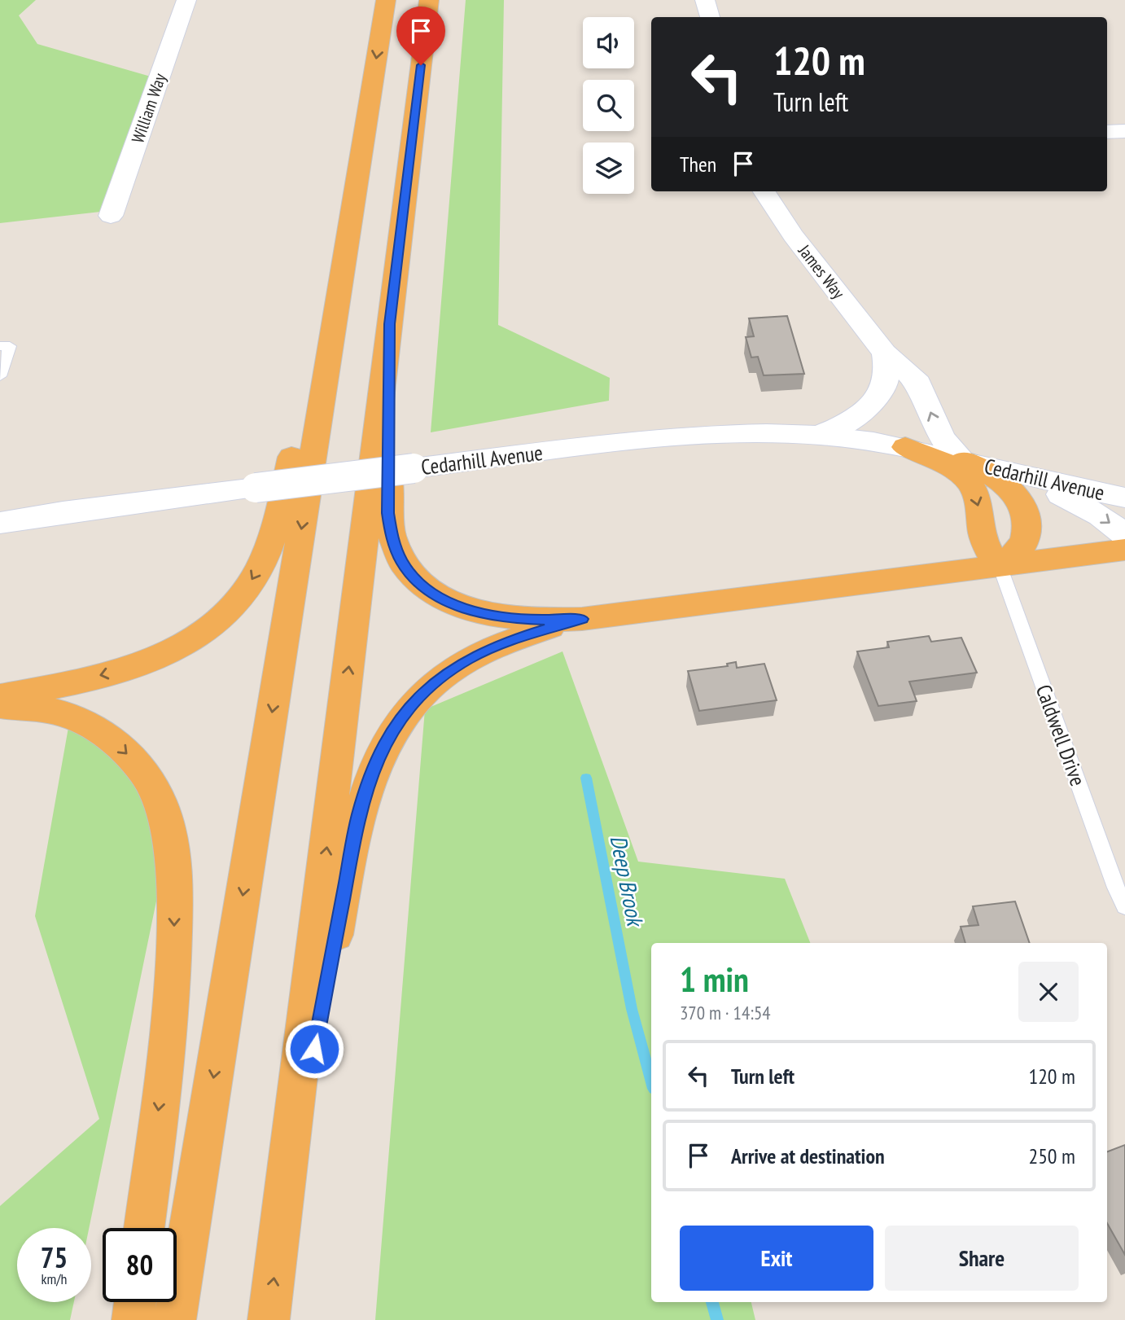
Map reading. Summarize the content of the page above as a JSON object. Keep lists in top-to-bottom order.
{
  "streets": {
    "main road": ["William Way", "James Way", "Cedarhill Avenue"],
    "lane": ["Caldwell Drive"]
  },
  "crossings": [
    ["James Way", "Cedarhill Avenue"]
  ],
  "one_way": ["James Way"],
  "water": ["Deep Brook"],
  "page": {
    "turn": ["120 m", "Turn left"],
    "then": "Then",
    "heading": ["1 min", "370 m · 14:54"],
    "list": [
      {
        "name": "Turn left",
        "value": "120 m"
      },
      {
        "name": "Arrive at destination",
        "value": "250 m"
      }
    ],
    "buttons": ["Exit", "Share"],
    "speed": "75 km/h",
    "limit": "80"
  }
}
